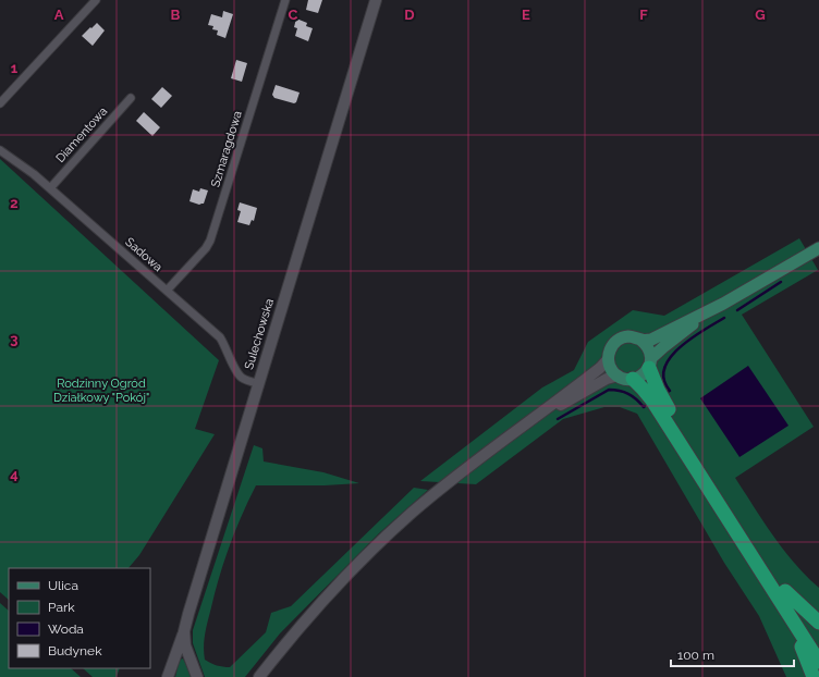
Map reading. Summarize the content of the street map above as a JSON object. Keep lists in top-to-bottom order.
{
  "streets": {
    "main road": ["Sulechowska"],
    "street": ["Diamentowa", "Szmaragdowa", "Sadowa"]
  },
  "crossings": [
    ["Diamentowa", "Sadowa"],
    ["Szmaragdowa", "Sadowa"],
    ["Sadowa", "Sulechowska"]
  ],
  "parks": ["Rodzinny Ogród Działkowy \"Pokój\""],
  "legend": [
    "Ulica",
    "Park",
    "Woda",
    "Budynek"
  ],
  "scale_bar": "100 m",
  "grid": {
    "columns": [
      "A",
      "B",
      "C",
      "D",
      "E",
      "F",
      "G"
    ],
    "rows": [
      "1",
      "2",
      "3",
      "4"
    ]
  }
}
